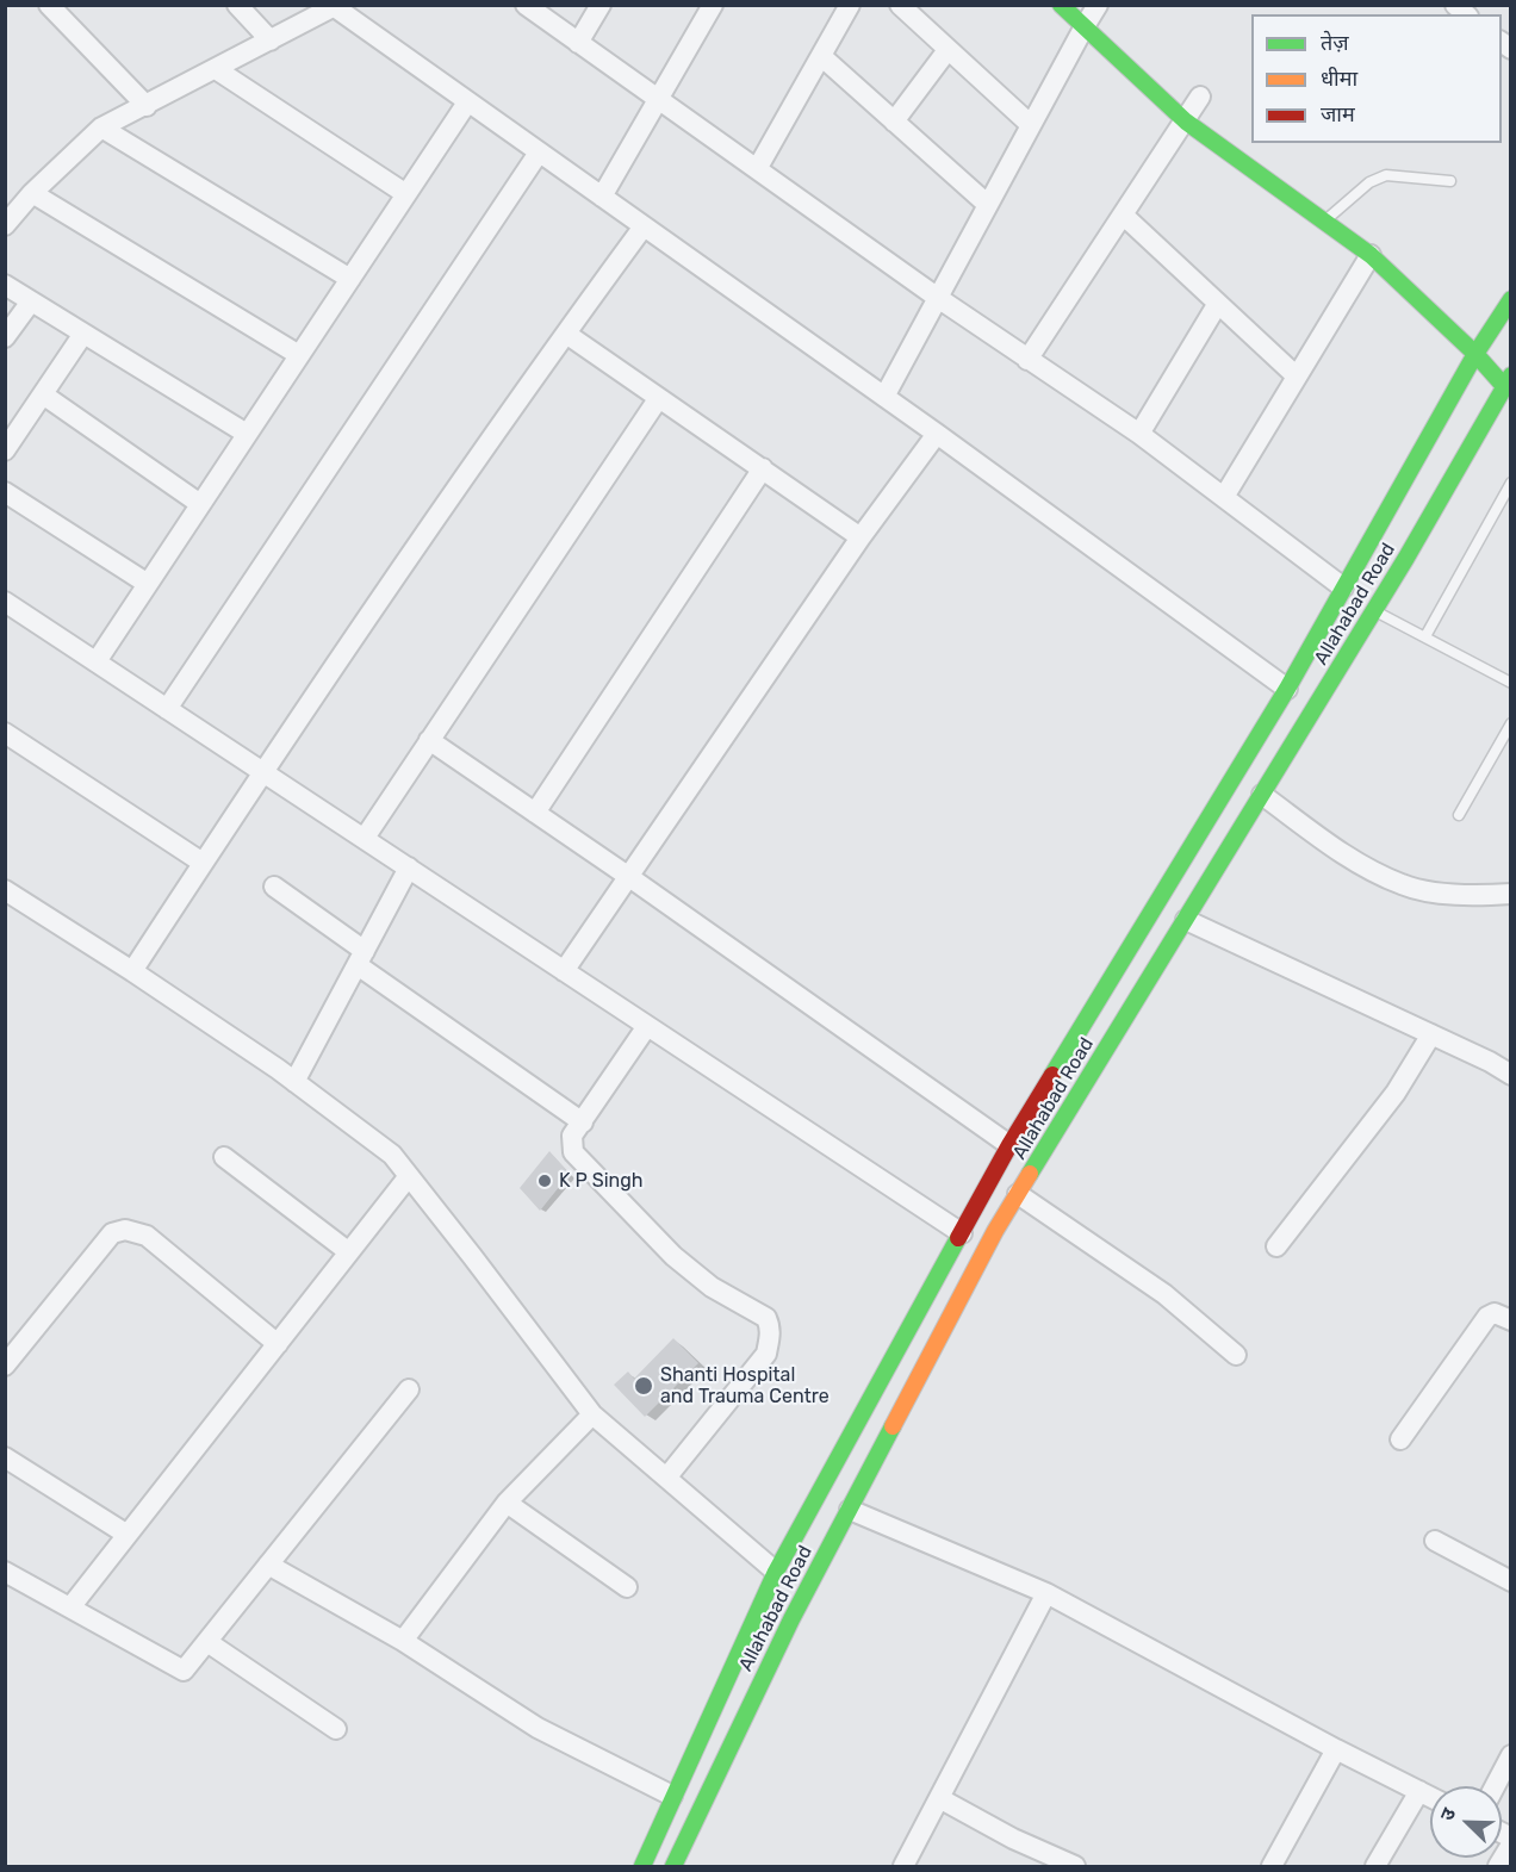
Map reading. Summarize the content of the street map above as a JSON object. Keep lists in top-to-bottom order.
{
  "streets": {
    "main road": ["Allahabad Road"]
  },
  "places": ["K P Singh", "Shanti Hospital and Trauma Centre"],
  "legend": ["तेज़", "धीमा", "जाम"],
  "north": "top left"
}
